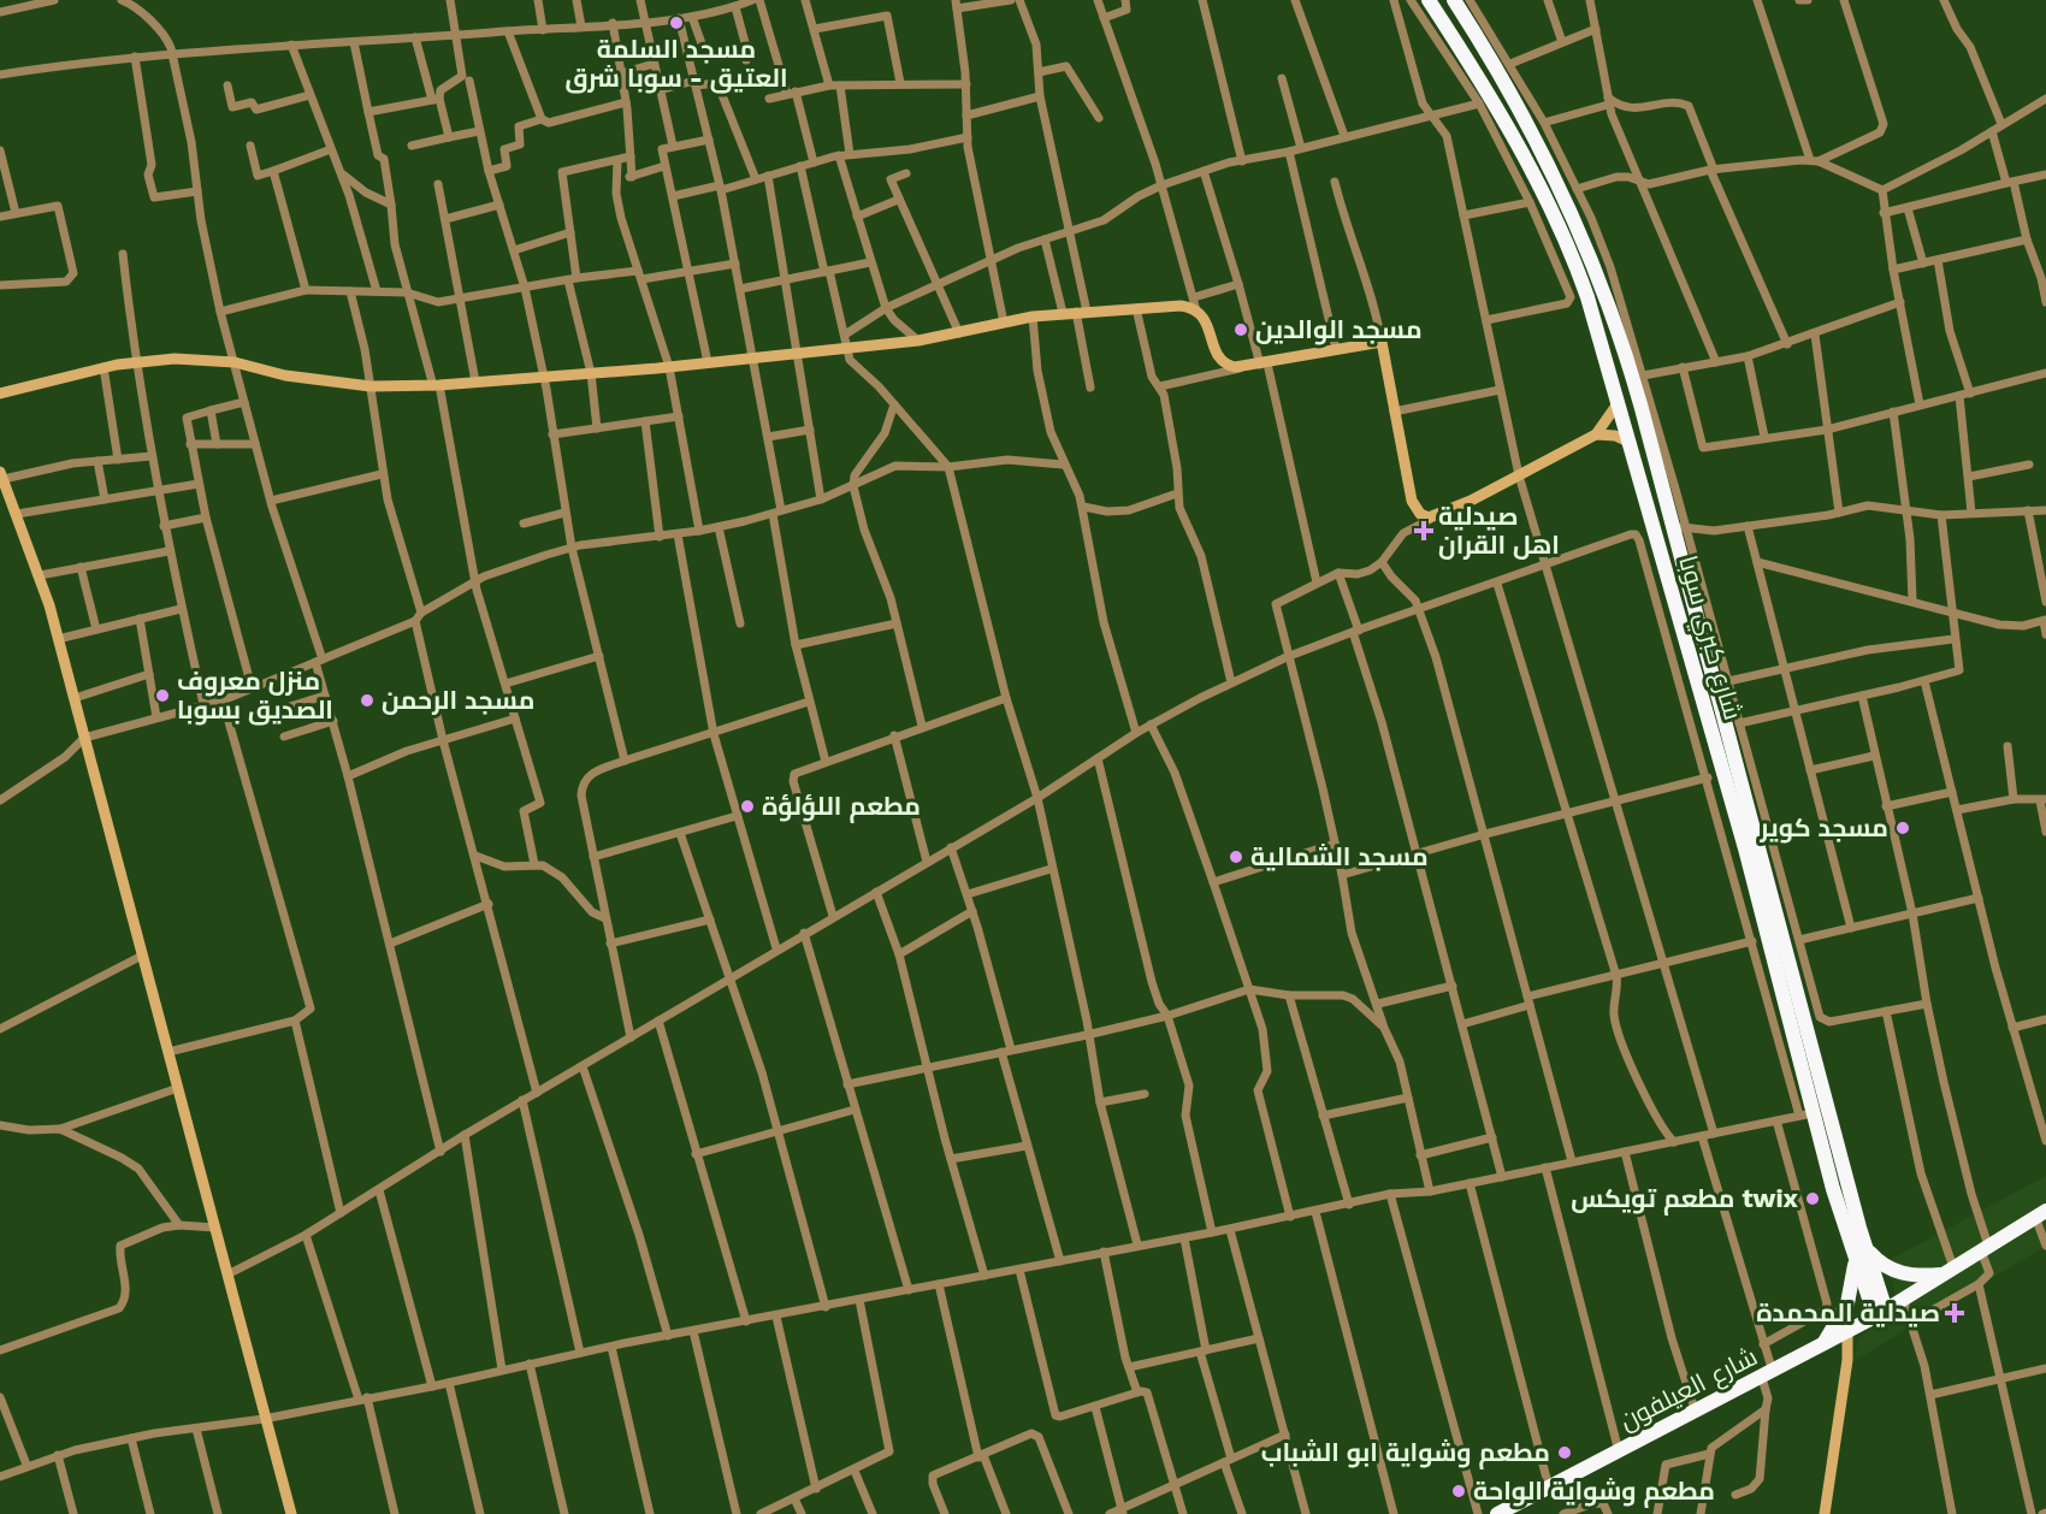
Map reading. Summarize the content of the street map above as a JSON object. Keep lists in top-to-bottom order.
{
  "streets": {
    "highway": ["شارع كبري سوبا", "شارع العيلفون"]
  },
  "crossings": [
    ["شارع كبري سوبا", "شارع العيلفون"]
  ],
  "places": {
    "other": [
      "مسجد السلمة العتيق - سوبا شرق",
      "مسجد الوالدين",
      "منزل معروف الصديق بسوبا",
      "مسجد الرحمن",
      "مطعم اللؤلؤة",
      "مسجد كوير",
      "مسجد الشمالية",
      "مطعم تويكس twix",
      "مطعم وشواية ابو الشباب",
      "مطعم وشواية الواحة"
    ],
    "health": ["صيدلية اهل القران", "صيدلية المحمدة"]
  }
}
